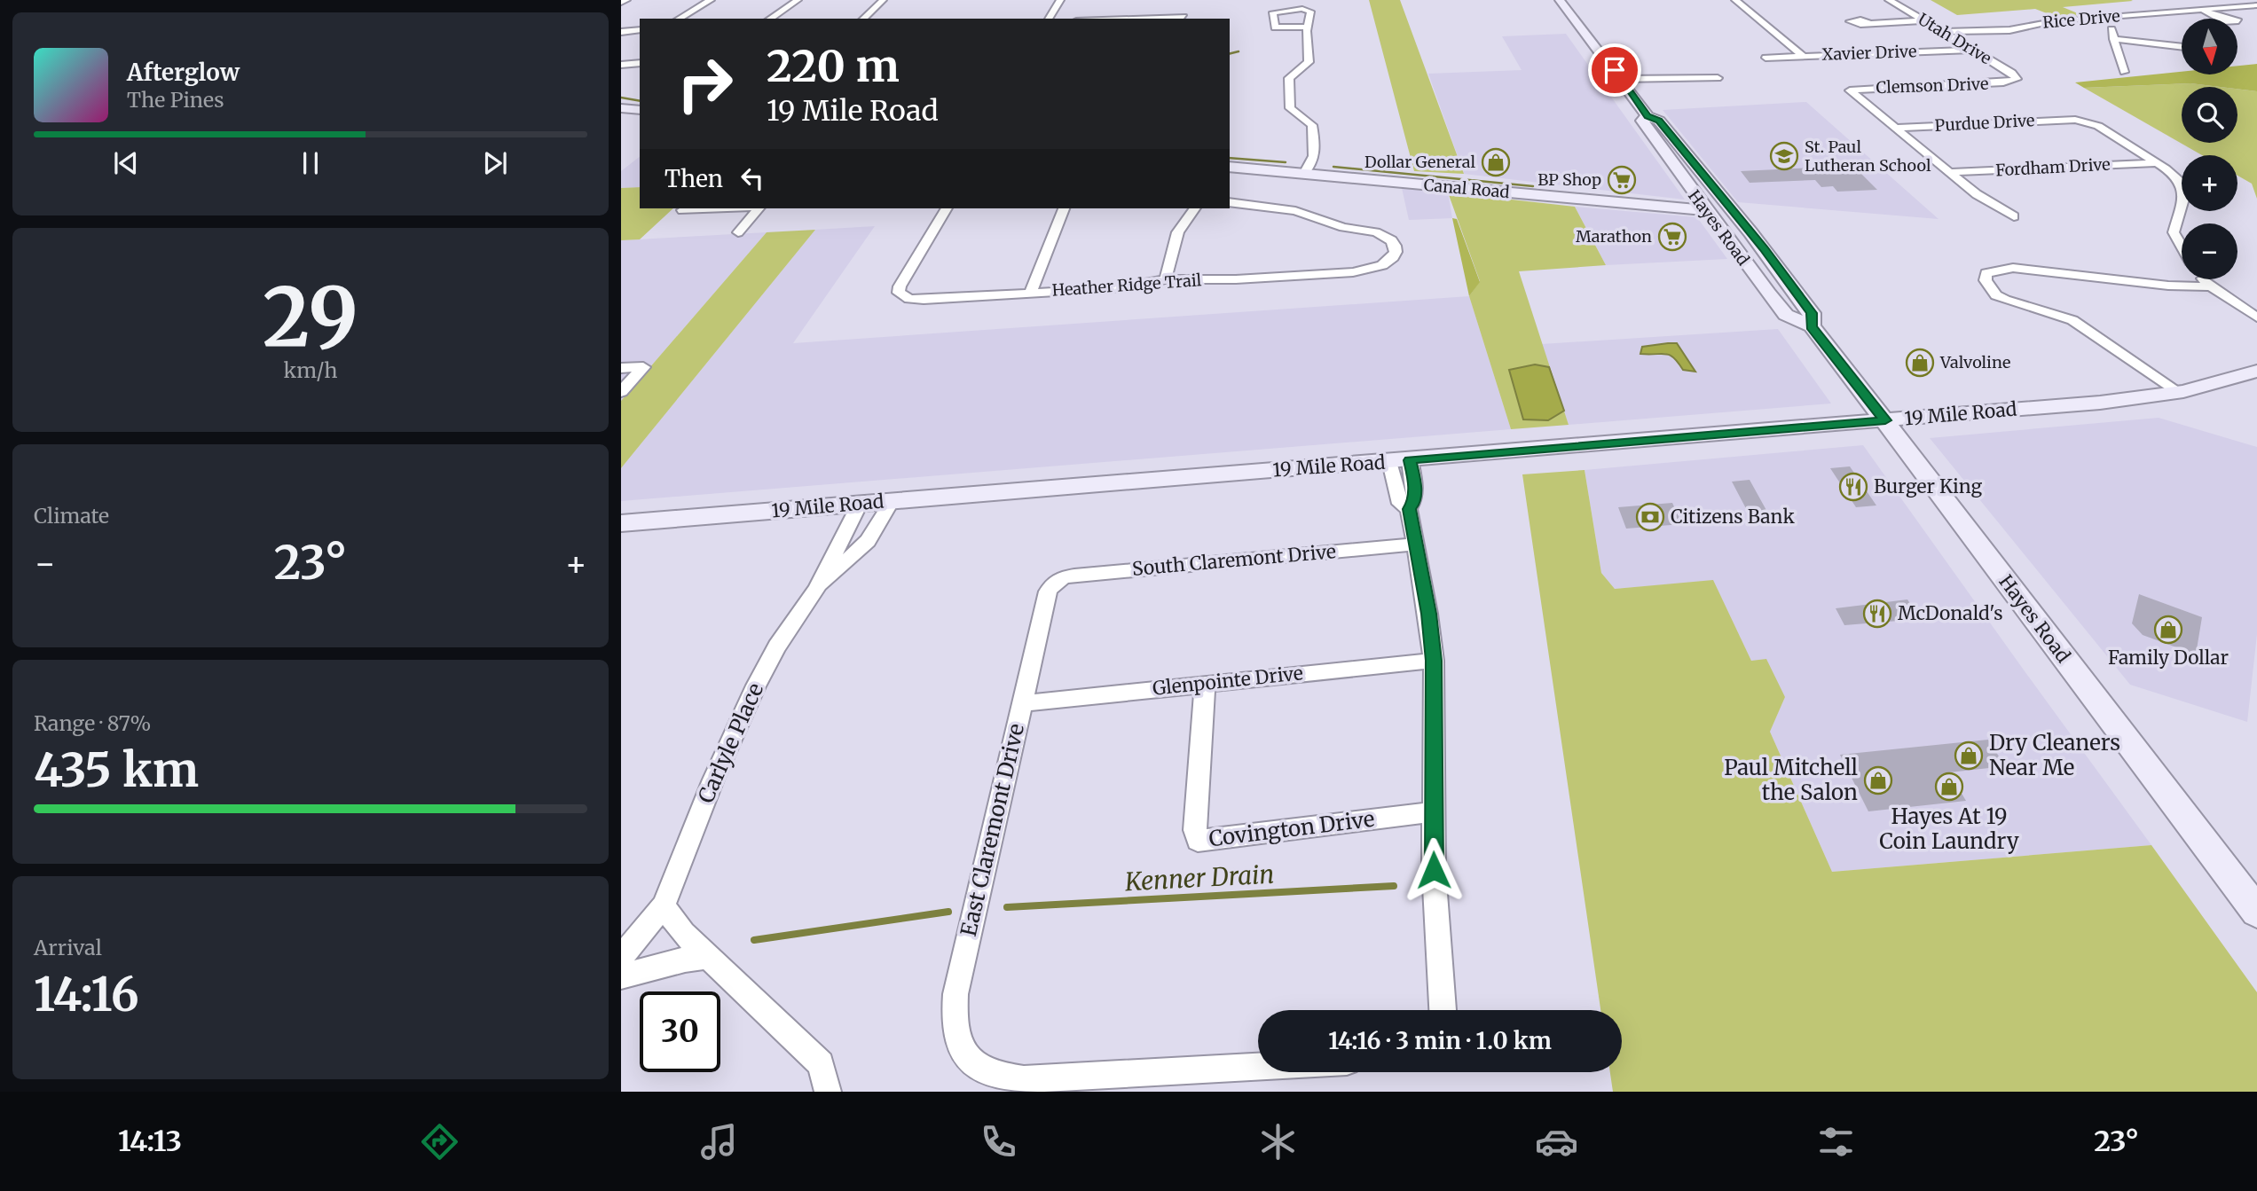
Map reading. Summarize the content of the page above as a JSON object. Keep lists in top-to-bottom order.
{
  "streets": {
    "street": [
      "Rice Drive",
      "Utah Drive",
      "Xavier Drive",
      "Clemson Drive",
      "Purdue Drive",
      "Fordham Drive",
      "Canal Road",
      "Hayes Road",
      "Heather Ridge Trail",
      "19 Mile Road",
      "South Claremont Drive",
      "Glenpointe Drive",
      "Carlyle Place",
      "Covington Drive",
      "East Claremont Drive"
    ]
  },
  "crossings": [
    ["Rice Drive", "Utah Drive"],
    ["Utah Drive", "Xavier Drive"],
    ["Utah Drive", "Clemson Drive"],
    ["Clemson Drive", "Purdue Drive"],
    ["Purdue Drive", "Fordham Drive"],
    ["Canal Road", "Hayes Road"],
    ["Hayes Road", "19 Mile Road"],
    ["19 Mile Road", "Carlyle Place"],
    ["South Claremont Drive", "East Claremont Drive"],
    ["Glenpointe Drive", "Covington Drive"],
    ["Glenpointe Drive", "East Claremont Drive"]
  ],
  "water": ["Kenner Drain"],
  "places": {
    "school or university": ["St. Paul Lutheran School"],
    "shop": [
      "Dollar General",
      "Valvoline",
      "Family Dollar",
      "Dry Cleaners Near Me",
      "Paul Mitchell the Salon",
      "Hayes At 19 Coin Laundry"
    ],
    "supermarket": ["BP Shop", "Marathon"],
    "restaurant": ["Burger King", "McDonald's"],
    "bank": ["Citizens Bank"]
  },
  "north": "bottom",
  "page": {
    "map_buttons": ["+", "−"],
    "turn": ["220 m", "19 Mile Road"],
    "song": ["Afterglow", "The Pines"],
    "then": "Then",
    "tile": [
      ["29", "km/h"],
      "Climate",
      ["Range · 87%", "435 km"],
      ["Arrival", "14:16"]
    ],
    "heat": ["−", "23°", "+"],
    "limit": "30",
    "trip": "14:16 · 3 min · 1.0 km",
    "tabs": ["14:13", "23°"]
  }
}
